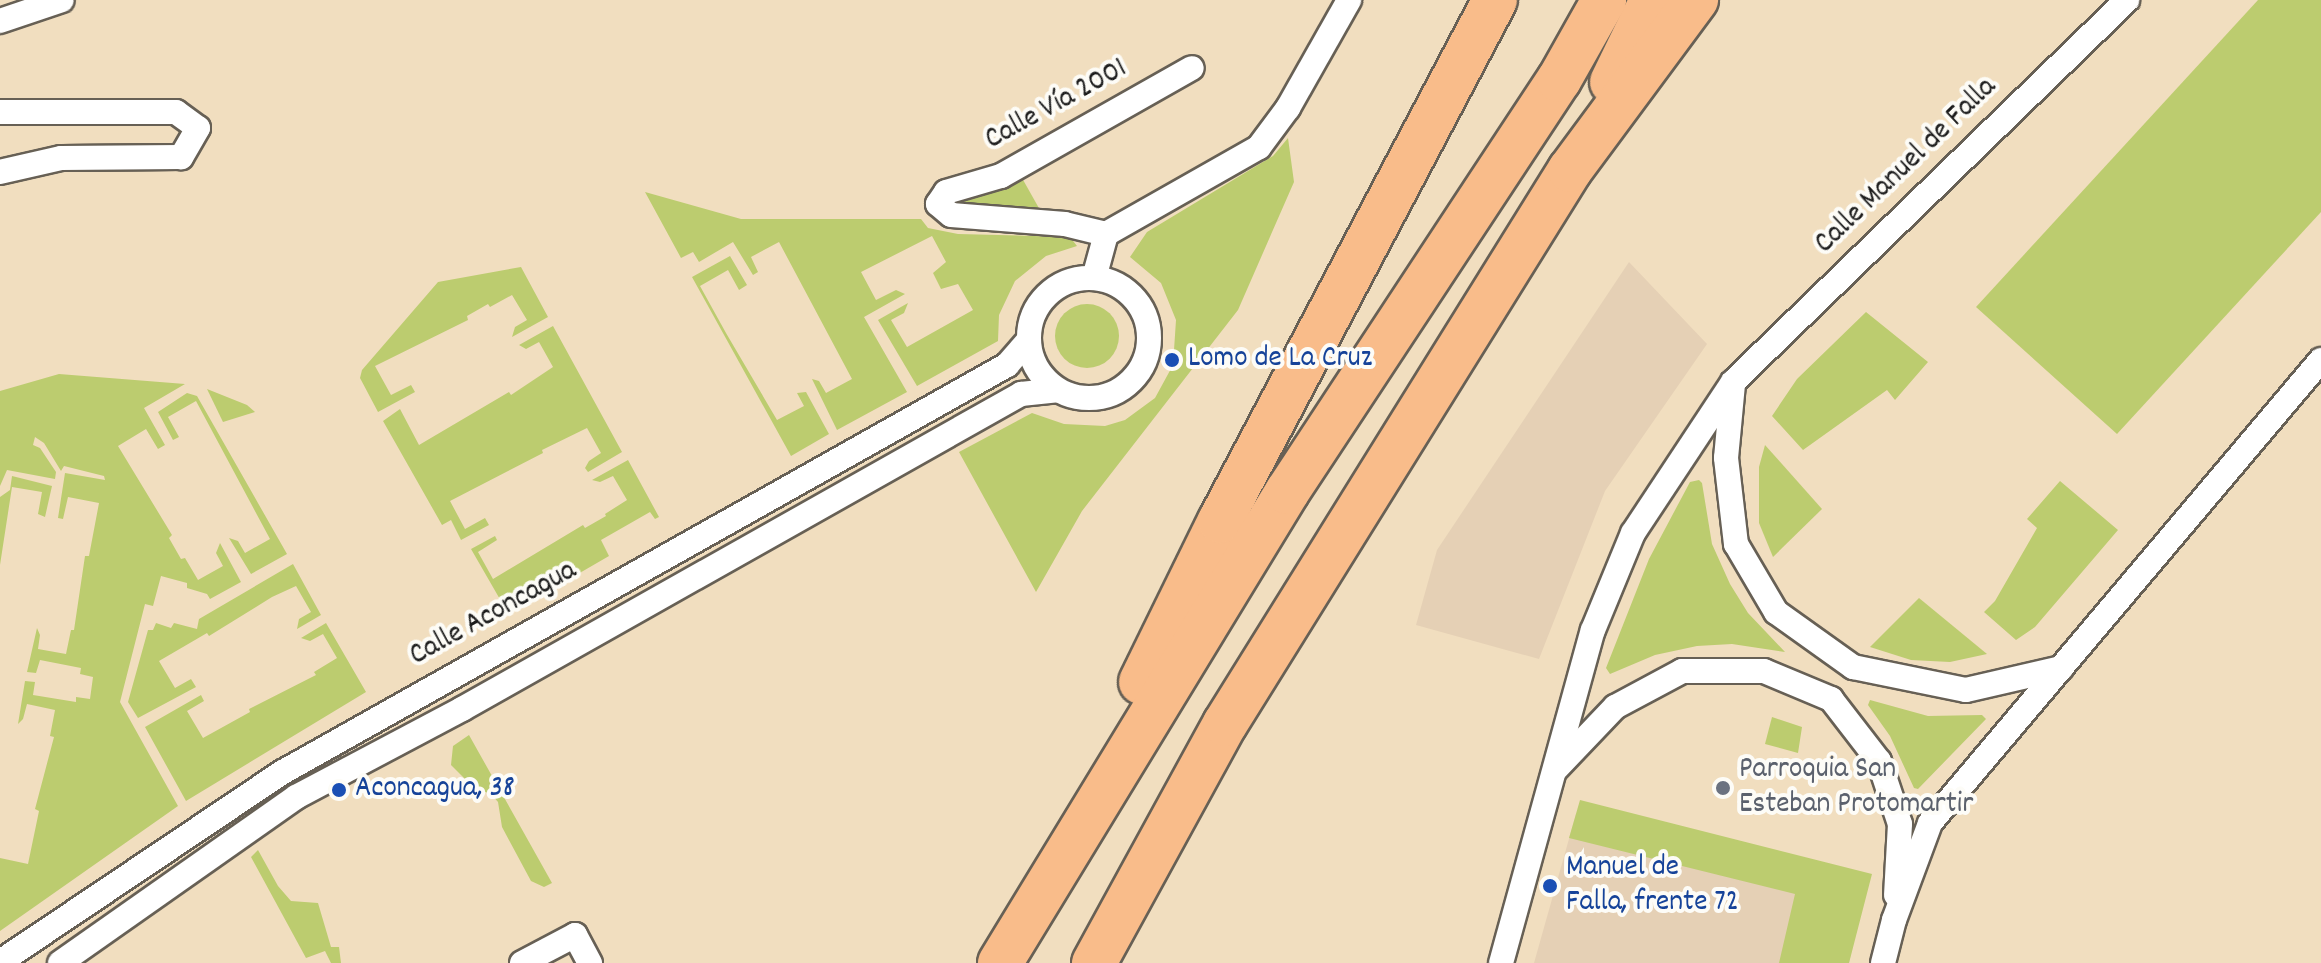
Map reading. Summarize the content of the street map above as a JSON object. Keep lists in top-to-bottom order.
{
  "streets": {
    "street": ["Calle Vía 2001", "Calle Manuel de Falla", "Calle Aconcagua"]
  },
  "places": [
    "Lomo de La Cruz",
    "Parroquia San Esteban Protomartir",
    "Aconcagua, 38",
    "Manuel de Falla, frente 72"
  ]
}
